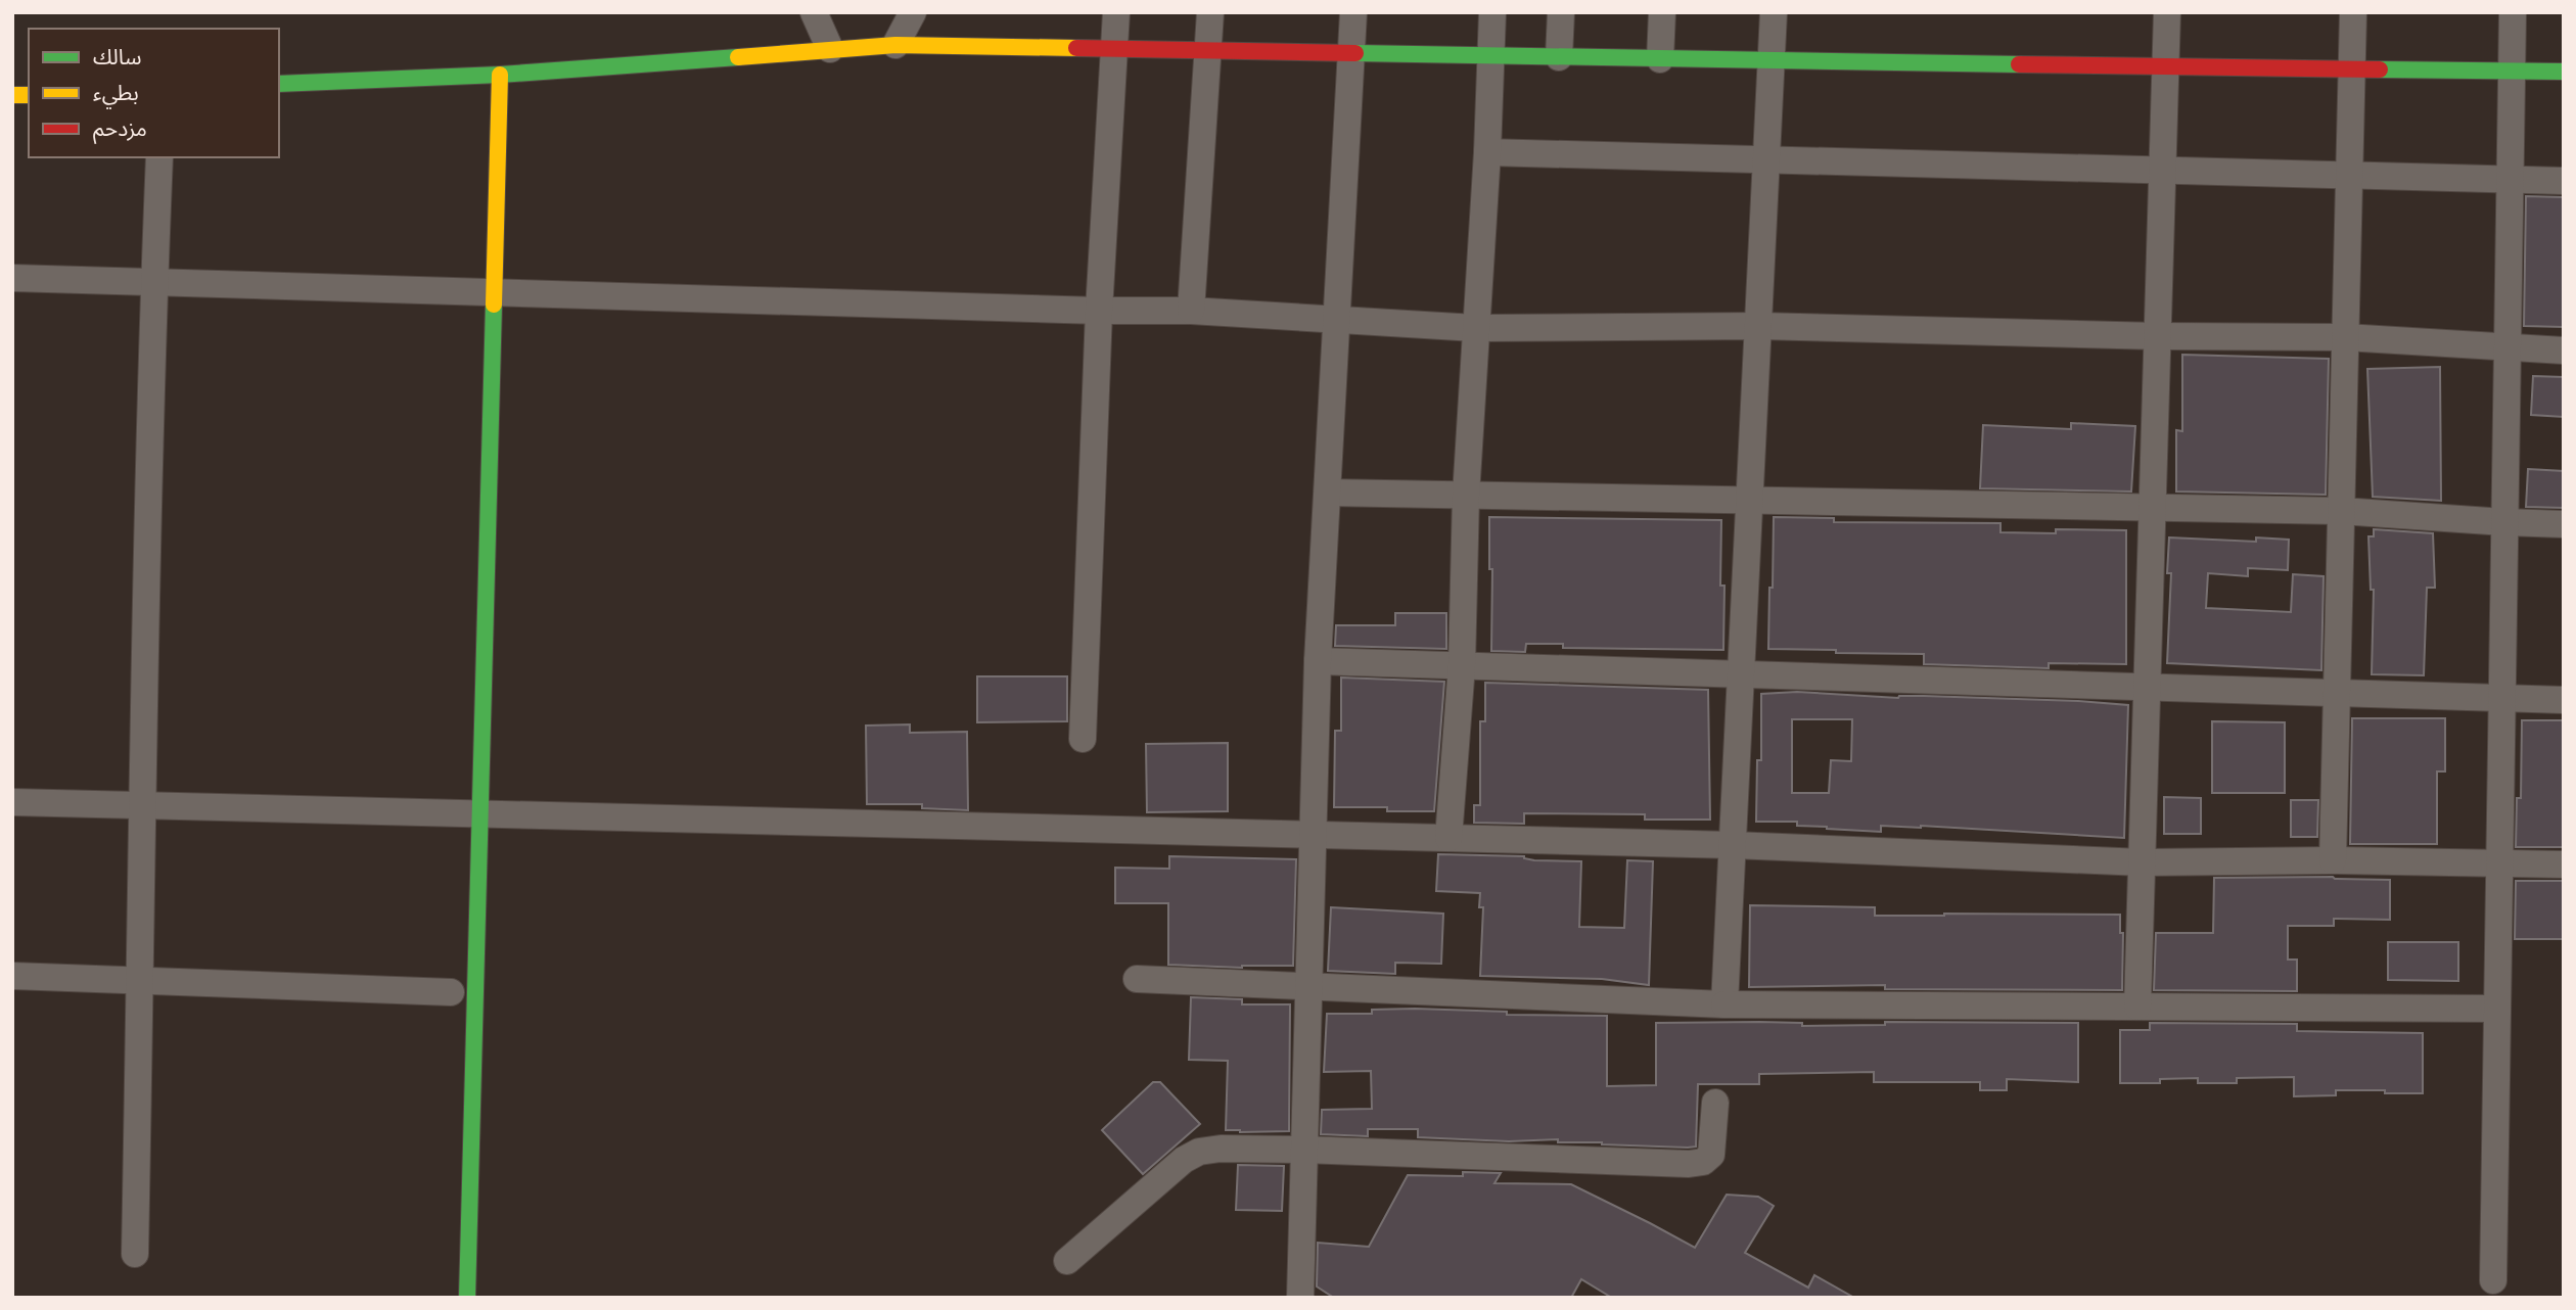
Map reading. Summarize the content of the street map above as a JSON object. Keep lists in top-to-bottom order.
{
  "legend": ["سالك", "بطيء", "مزدحم"]
}
